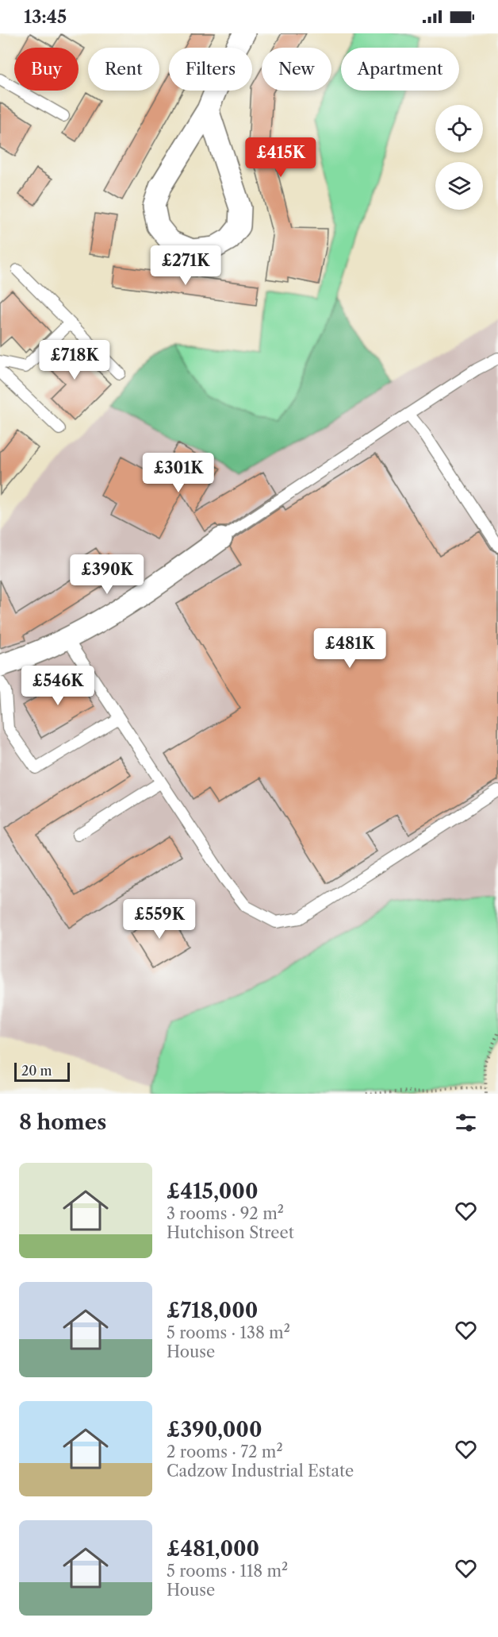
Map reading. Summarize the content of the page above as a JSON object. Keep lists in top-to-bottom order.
{
  "scale_bar": "20 m",
  "page": {
    "status": "13:45",
    "chip": [
      "Buy",
      "Rent",
      "Filters",
      "New",
      "Apartment"
    ],
    "price": [
      "£415K",
      "£271K",
      "£718K",
      "£301K",
      "£390K",
      "£481K",
      "£546K",
      "£559K"
    ],
    "scale": "20 m",
    "heading": "8 homes",
    "list": [
      {
        "name": "£415,000",
        "note": "3 rooms · 92 m² · Hutchison Street"
      },
      {
        "name": "£718,000",
        "note": "5 rooms · 138 m² · House"
      },
      {
        "name": "£390,000",
        "note": "2 rooms · 72 m² · Cadzow Industrial Estate"
      },
      {
        "name": "£481,000",
        "note": "5 rooms · 118 m² · House"
      }
    ]
  }
}
